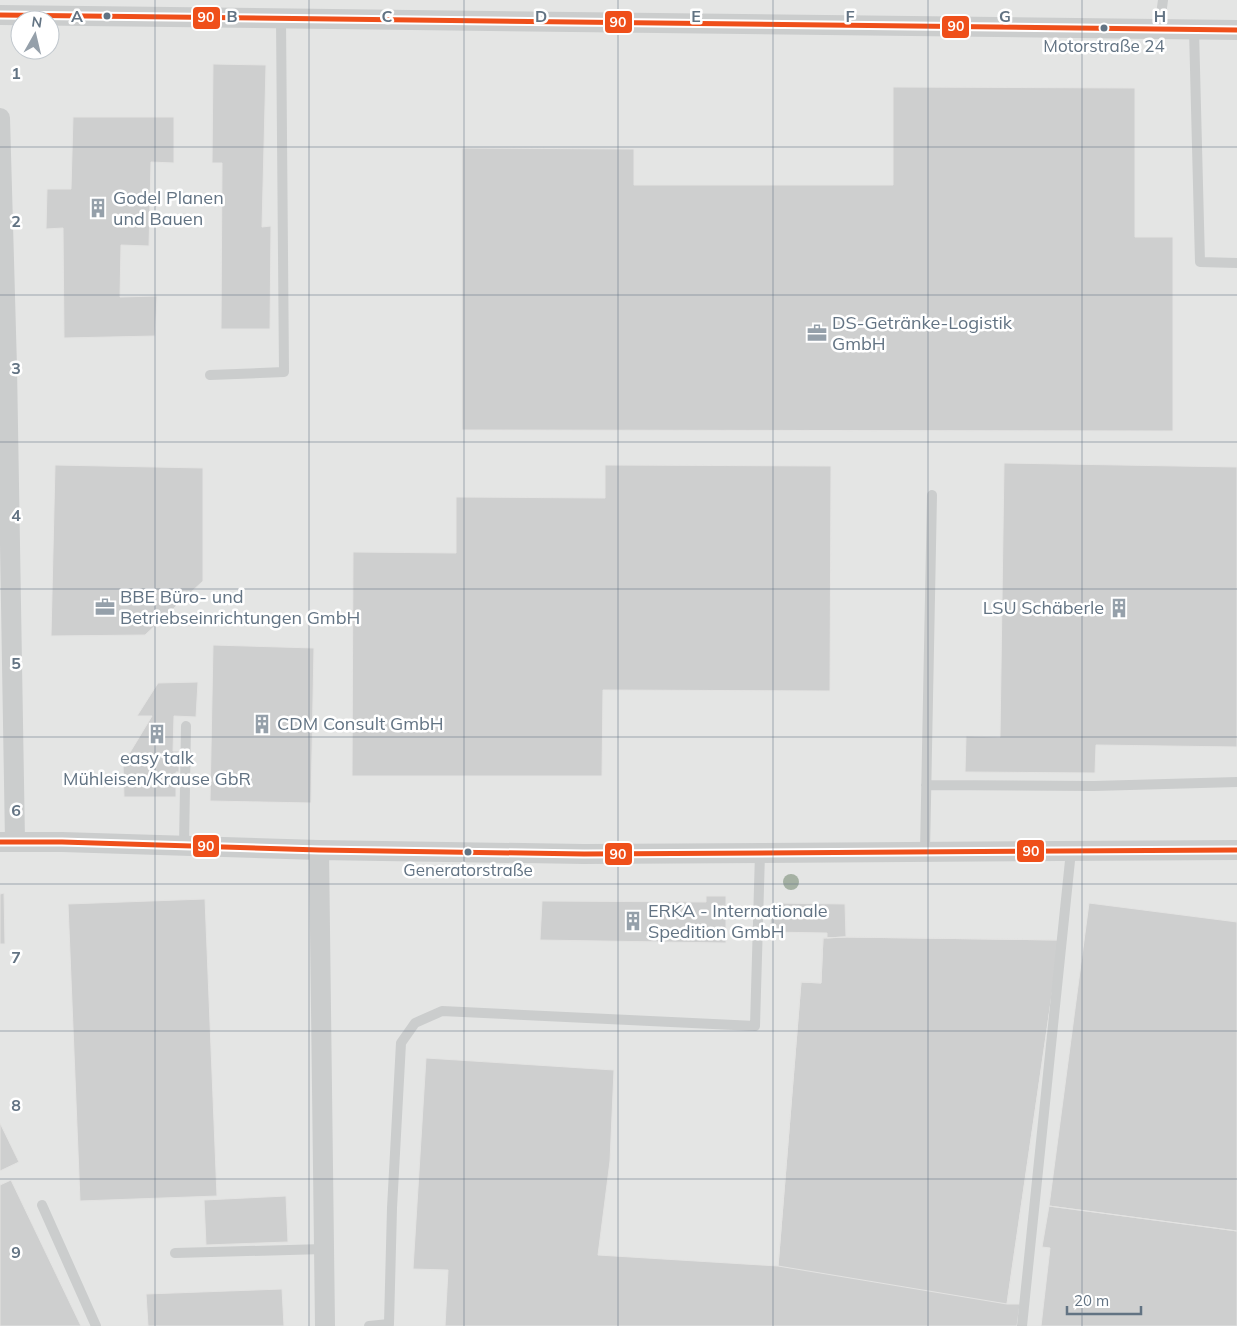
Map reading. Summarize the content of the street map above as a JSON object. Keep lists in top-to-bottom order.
{
  "places": {
    "other": ["Motorstraße 24", "Generatorstraße"],
    "building": [
      "Godel Planen und Bauen",
      "LSU Schäberle",
      "CDM Consult GmbH",
      "easy talk Mühleisen/Krause GbR",
      "ERKA - Internationale Spedition GmbH"
    ],
    "office": ["DS-Getränke-Logistik GmbH", "BBE Büro- und Betriebseinrichtungen GmbH"]
  },
  "lines": ["transit line 90"],
  "scale_bar": "20 m",
  "north": "top",
  "grid": {
    "columns": [
      "A",
      "B",
      "C",
      "D",
      "E",
      "F",
      "G",
      "H"
    ],
    "rows": [
      "1",
      "2",
      "3",
      "4",
      "5",
      "6",
      "7",
      "8",
      "9"
    ]
  }
}
